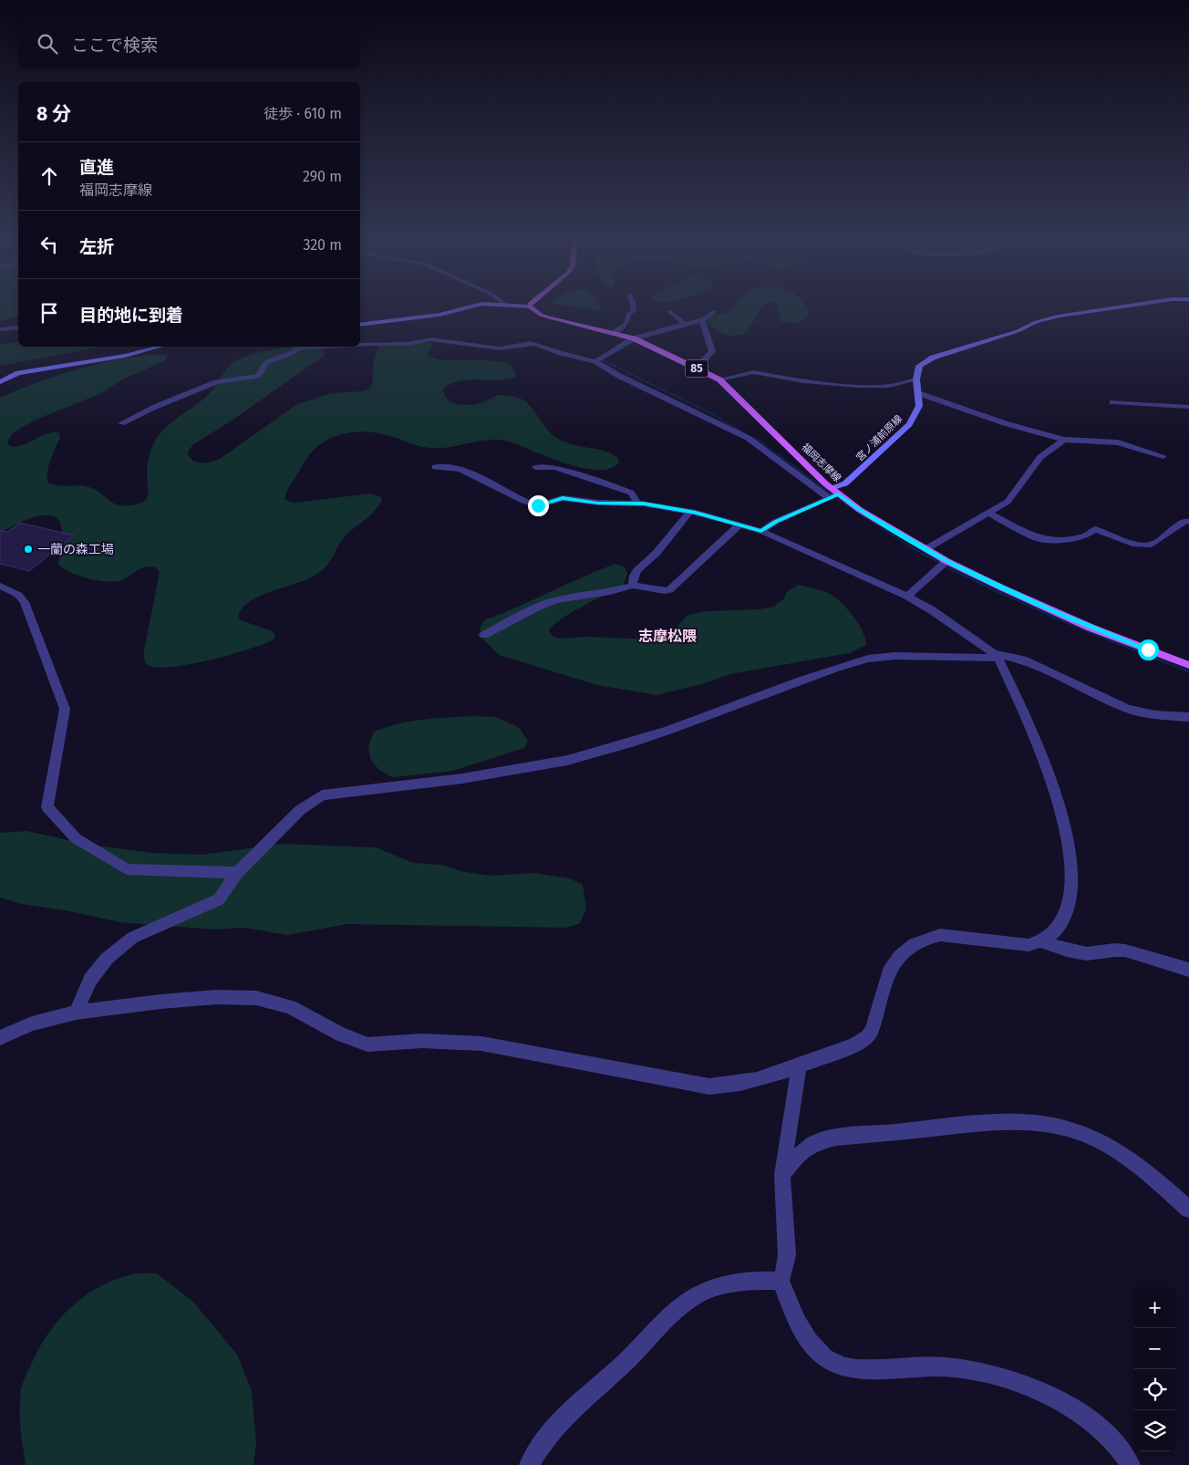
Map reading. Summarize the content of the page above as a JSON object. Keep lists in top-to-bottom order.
{
  "streets": {
    "main road": ["85", "宮ノ浦前原線", "福岡志摩線"]
  },
  "crossings": [
    ["宮ノ浦前原線", "福岡志摩線"]
  ],
  "districts": ["志摩松隈"],
  "places": ["一蘭の森工場"],
  "page": {
    "search": "ここで検索",
    "heading": ["8 分", "徒歩 · 610 m"],
    "list": [
      ["直進", "福岡志摩線", "290 m"],
      ["左折", "320 m"],
      "目的地に到着"
    ],
    "map_buttons": ["+", "−"]
  }
}
